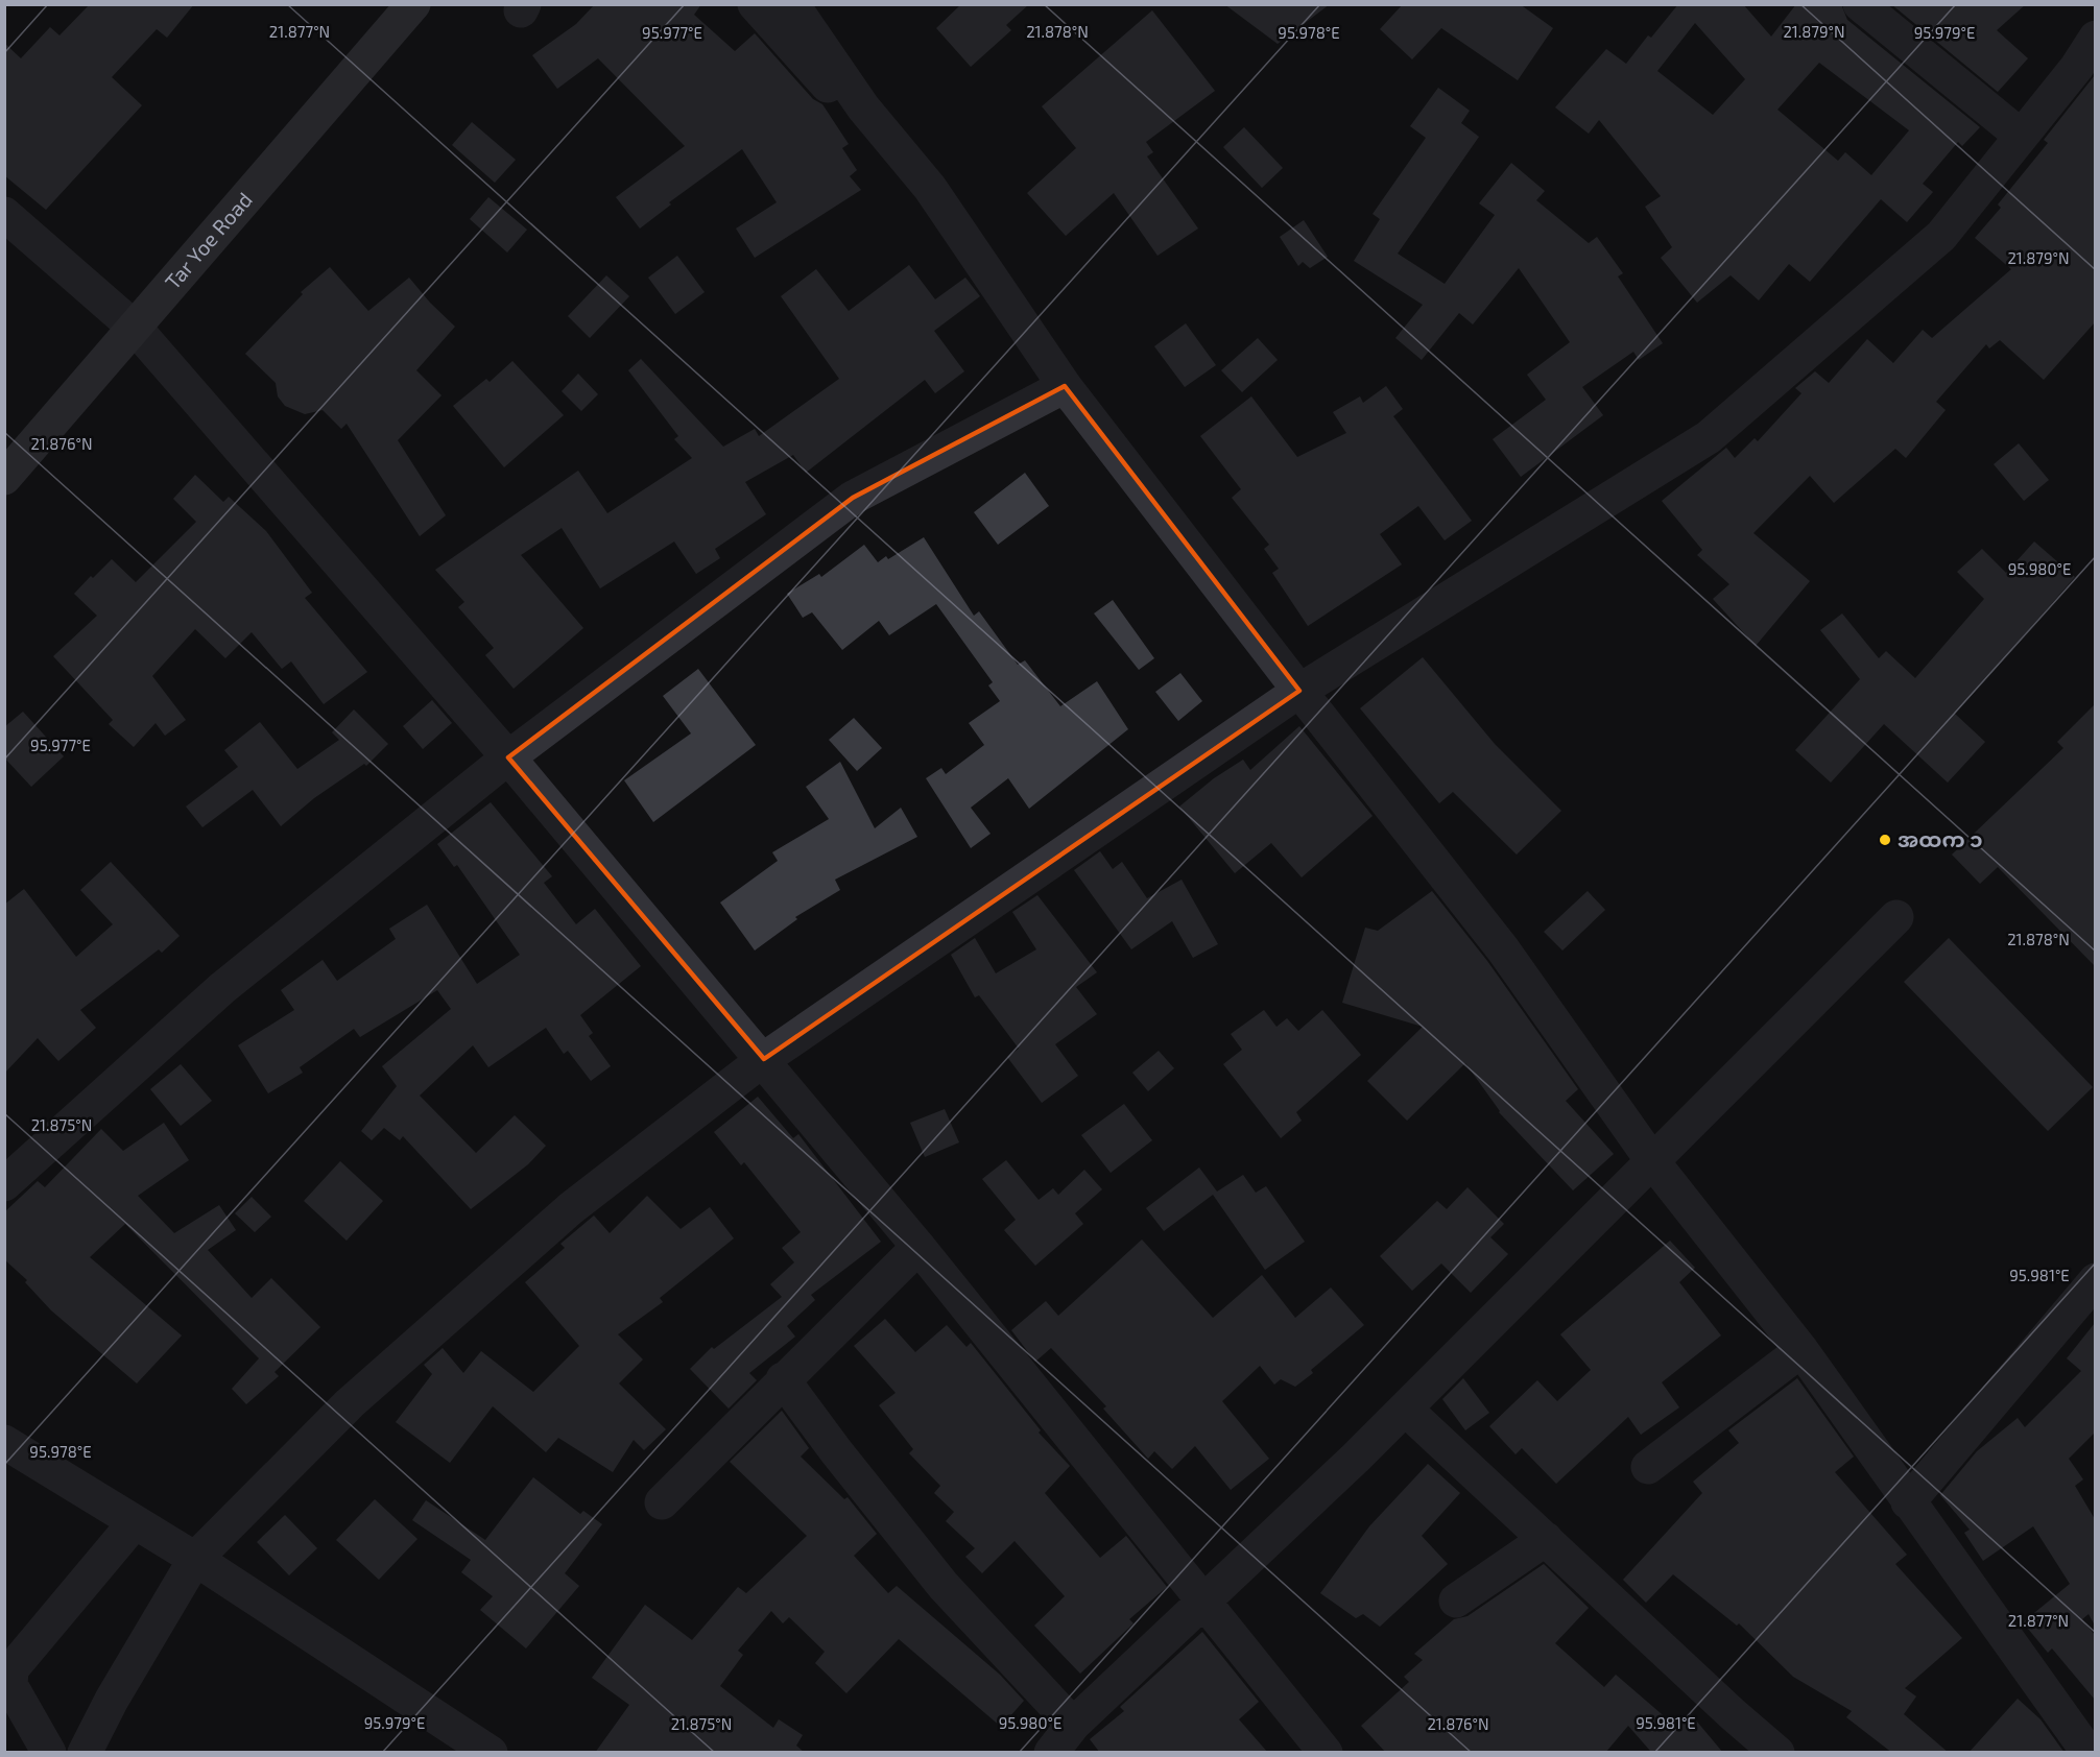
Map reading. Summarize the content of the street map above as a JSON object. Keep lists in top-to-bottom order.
{
  "streets": {
    "main road": ["Tar Yoe Road"]
  },
  "places": ["အထက ၁"],
  "coordinates": [
    "21.877°N",
    "21.878°N",
    "21.879°N",
    "95.977°E",
    "95.978°E",
    "95.979°E",
    "21.876°N",
    "95.980°E",
    "21.875°N",
    "95.981°E"
  ]
}
